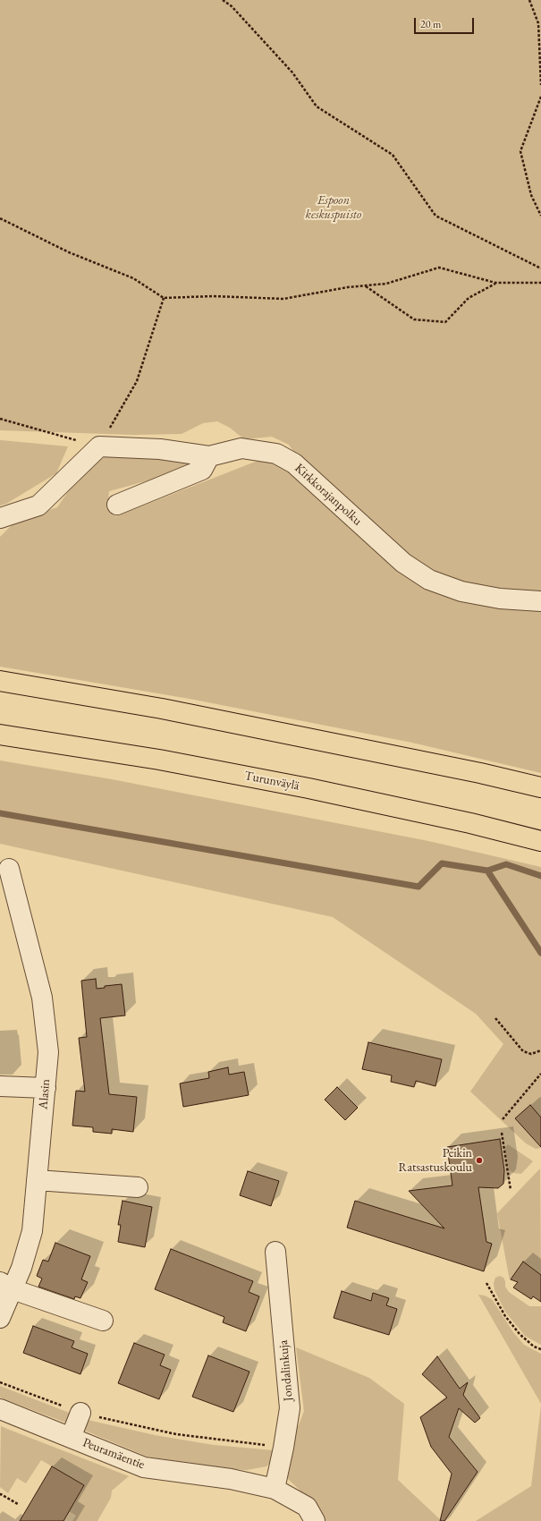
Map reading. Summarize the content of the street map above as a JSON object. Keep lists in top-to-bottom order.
{
  "streets": {
    "highway": ["Turunväylä"],
    "street": [
      "Kirkkorajanpolku",
      "Alasin",
      "Jondalinkuja",
      "Peuramäentie"
    ]
  },
  "crossings": [
    ["Jondalinkuja", "Peuramäentie"]
  ],
  "parks": ["Espoon keskuspuisto"],
  "places": ["Peikin Ratsastuskoulu"],
  "scale_bar": "20 m"
}
